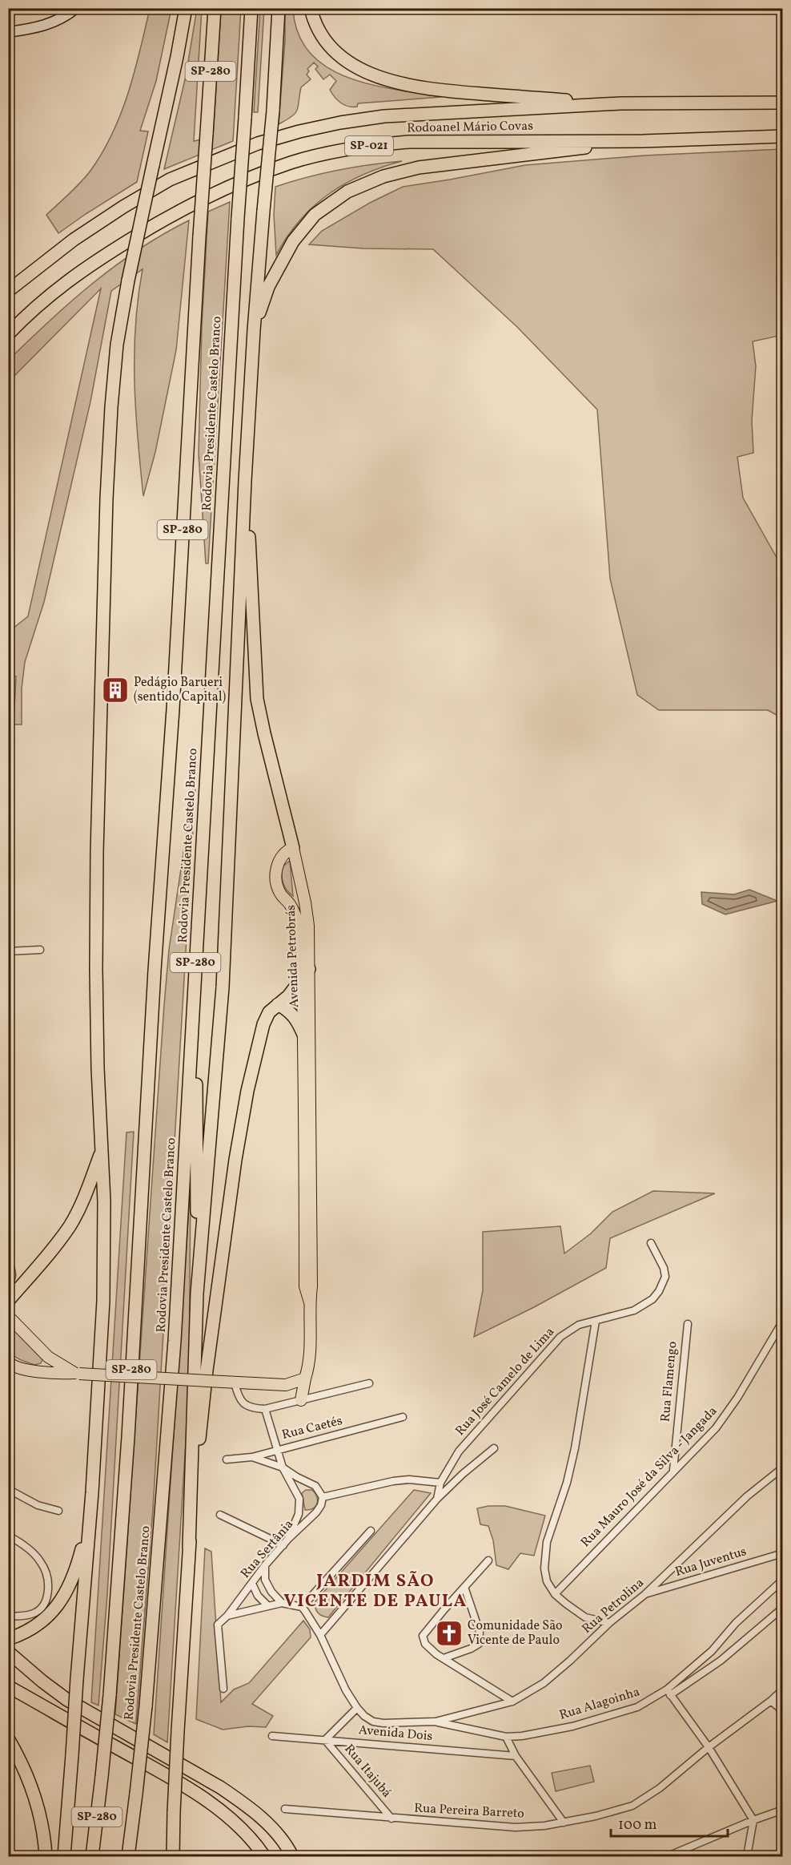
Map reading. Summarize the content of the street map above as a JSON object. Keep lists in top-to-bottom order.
{
  "streets": {
    "highway": [
      "SP-280",
      "Rodoanel Mário Covas",
      "SP-021",
      "Rodovia Presidente Castelo Branco"
    ],
    "main road": ["Avenida Petrobrás"],
    "street": [
      "Rua José Camelo de Lima",
      "Rua Flamengo",
      "Rua Caetés",
      "Rua Mauro José da Silva - Jangada",
      "Rua Sertânia",
      "Rua Juventus",
      "Rua Petrolina",
      "Rua Alagoinha",
      "Avenida Dois",
      "Rua Itajubá",
      "Rua Pereira Barreto"
    ]
  },
  "crossings": [
    ["Rua Flamengo", "Rua Mauro José da Silva - Jangada"],
    ["Rua Juventus", "Rua Petrolina"],
    ["Rua Petrolina", "Rua Alagoinha"],
    ["Avenida Dois", "Rua Itajubá"],
    ["Rua Itajubá", "Rua Pereira Barreto"]
  ],
  "districts": ["JARDIM SÃO VICENTE DE PAULA"],
  "places": {
    "building": ["Pedágio Barueri (sentido Capital)"],
    "church": ["Comunidade São Vicente de Paulo"]
  },
  "scale_bar": "100 m"
}
